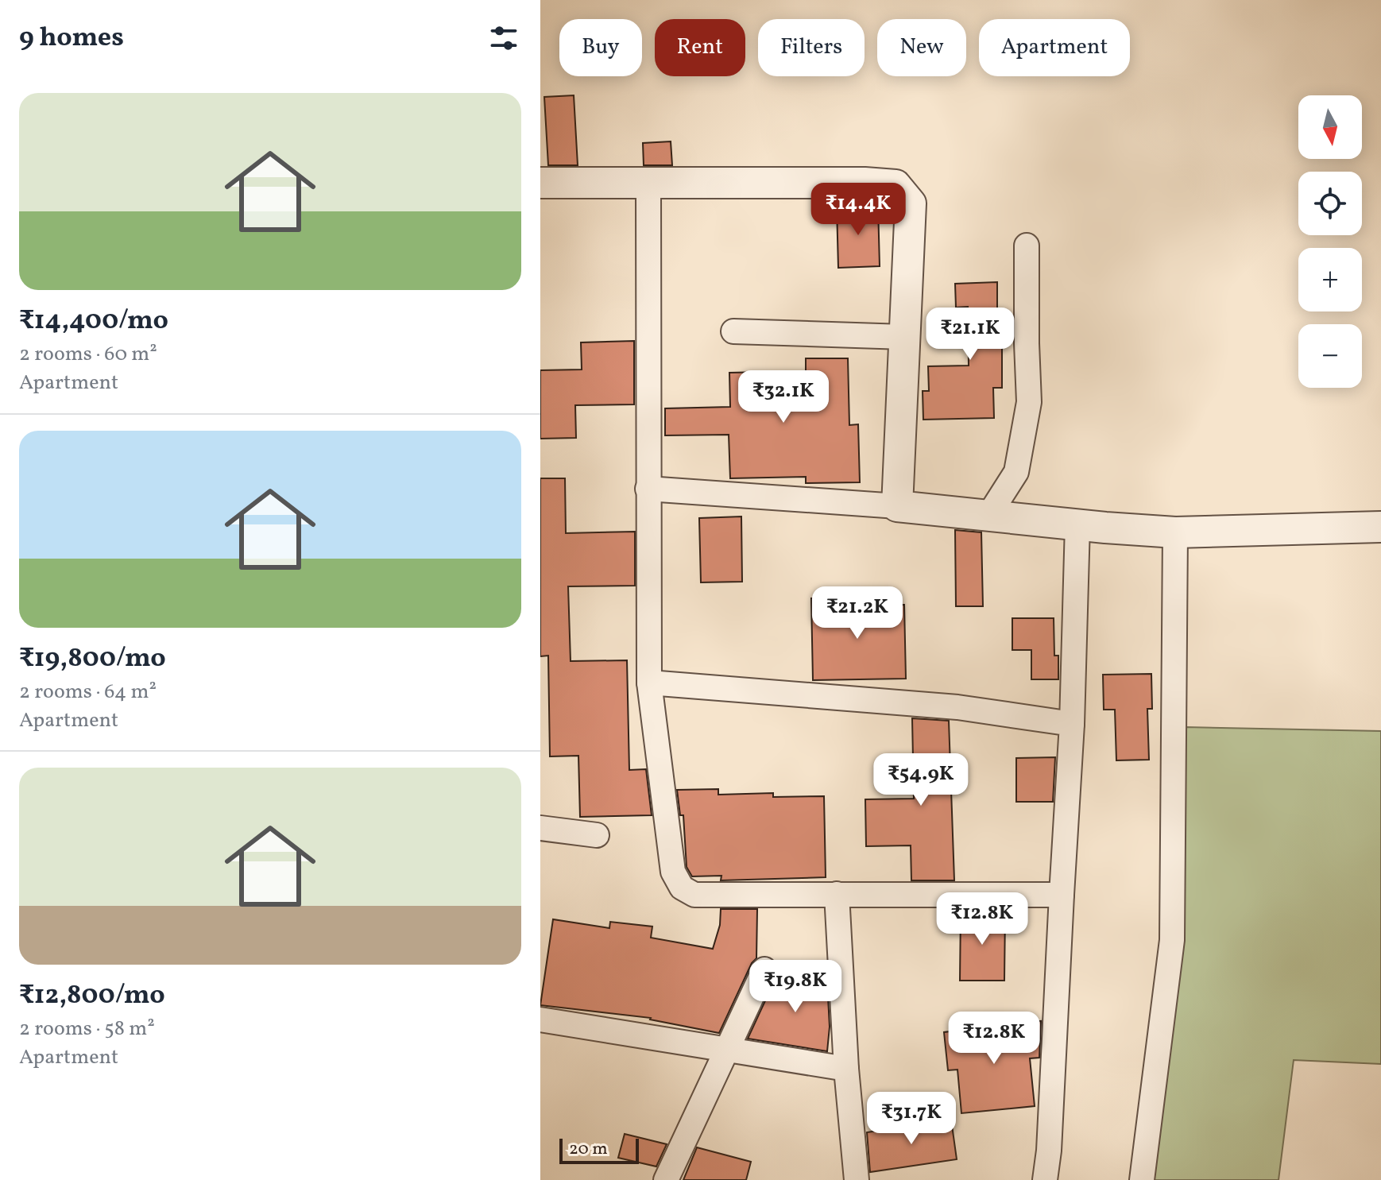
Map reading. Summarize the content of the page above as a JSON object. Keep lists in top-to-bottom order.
{
  "scale_bar": "20 m",
  "north": "bottom",
  "page": {
    "heading": "9 homes",
    "chip": [
      "Buy",
      "Rent",
      "Filters",
      "New",
      "Apartment"
    ],
    "list": [
      {
        "name": "₹14,400/mo",
        "note": "2 rooms · 60 m² · Apartment"
      },
      {
        "name": "₹19,800/mo",
        "note": "2 rooms · 64 m² · Apartment"
      },
      {
        "name": "₹12,800/mo",
        "note": "2 rooms · 58 m² · Apartment"
      }
    ],
    "map_buttons": ["+", "−"],
    "price": [
      "₹14.4K",
      "₹21.1K",
      "₹32.1K",
      "₹21.2K",
      "₹54.9K",
      "₹12.8K",
      "₹19.8K",
      "₹12.8K",
      "₹31.7K"
    ],
    "scale": "20 m"
  }
}
